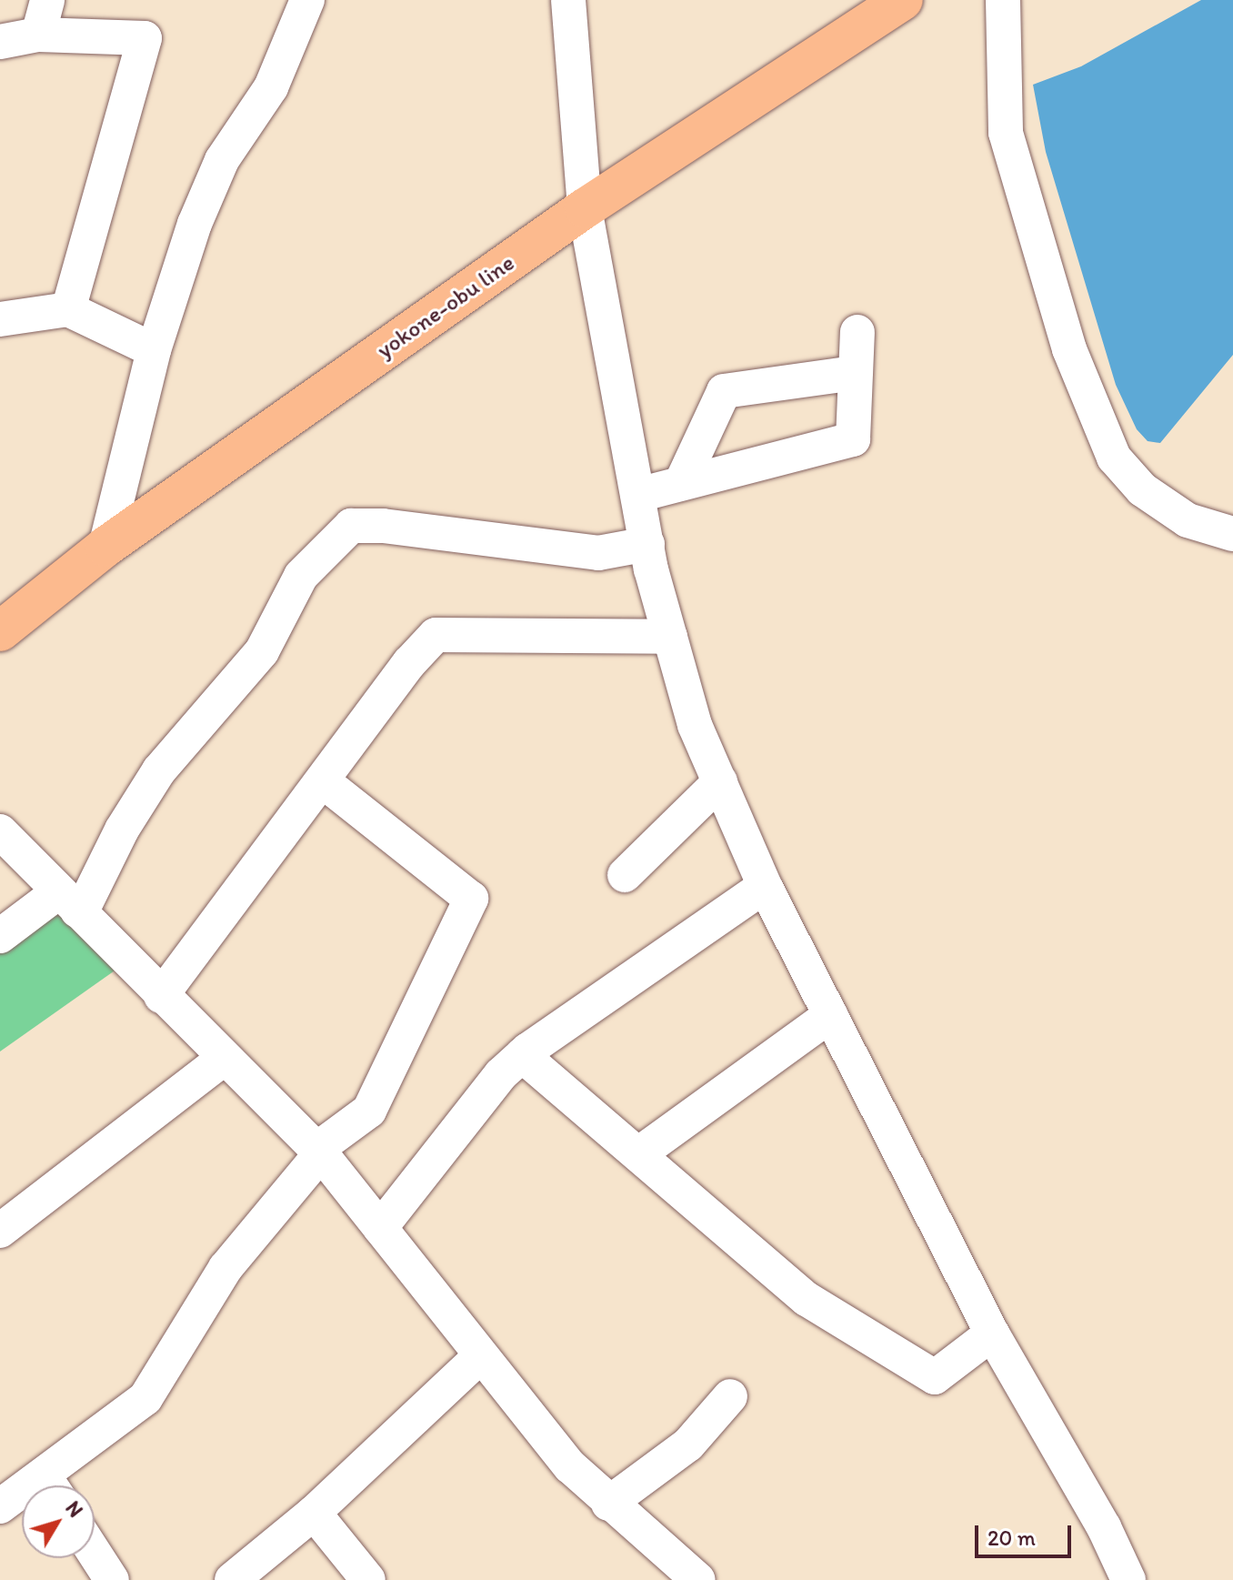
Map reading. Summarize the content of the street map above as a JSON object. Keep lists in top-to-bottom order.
{
  "streets": {
    "main road": ["yokone-obu line"]
  },
  "scale_bar": "20 m",
  "north": "top right"
}
